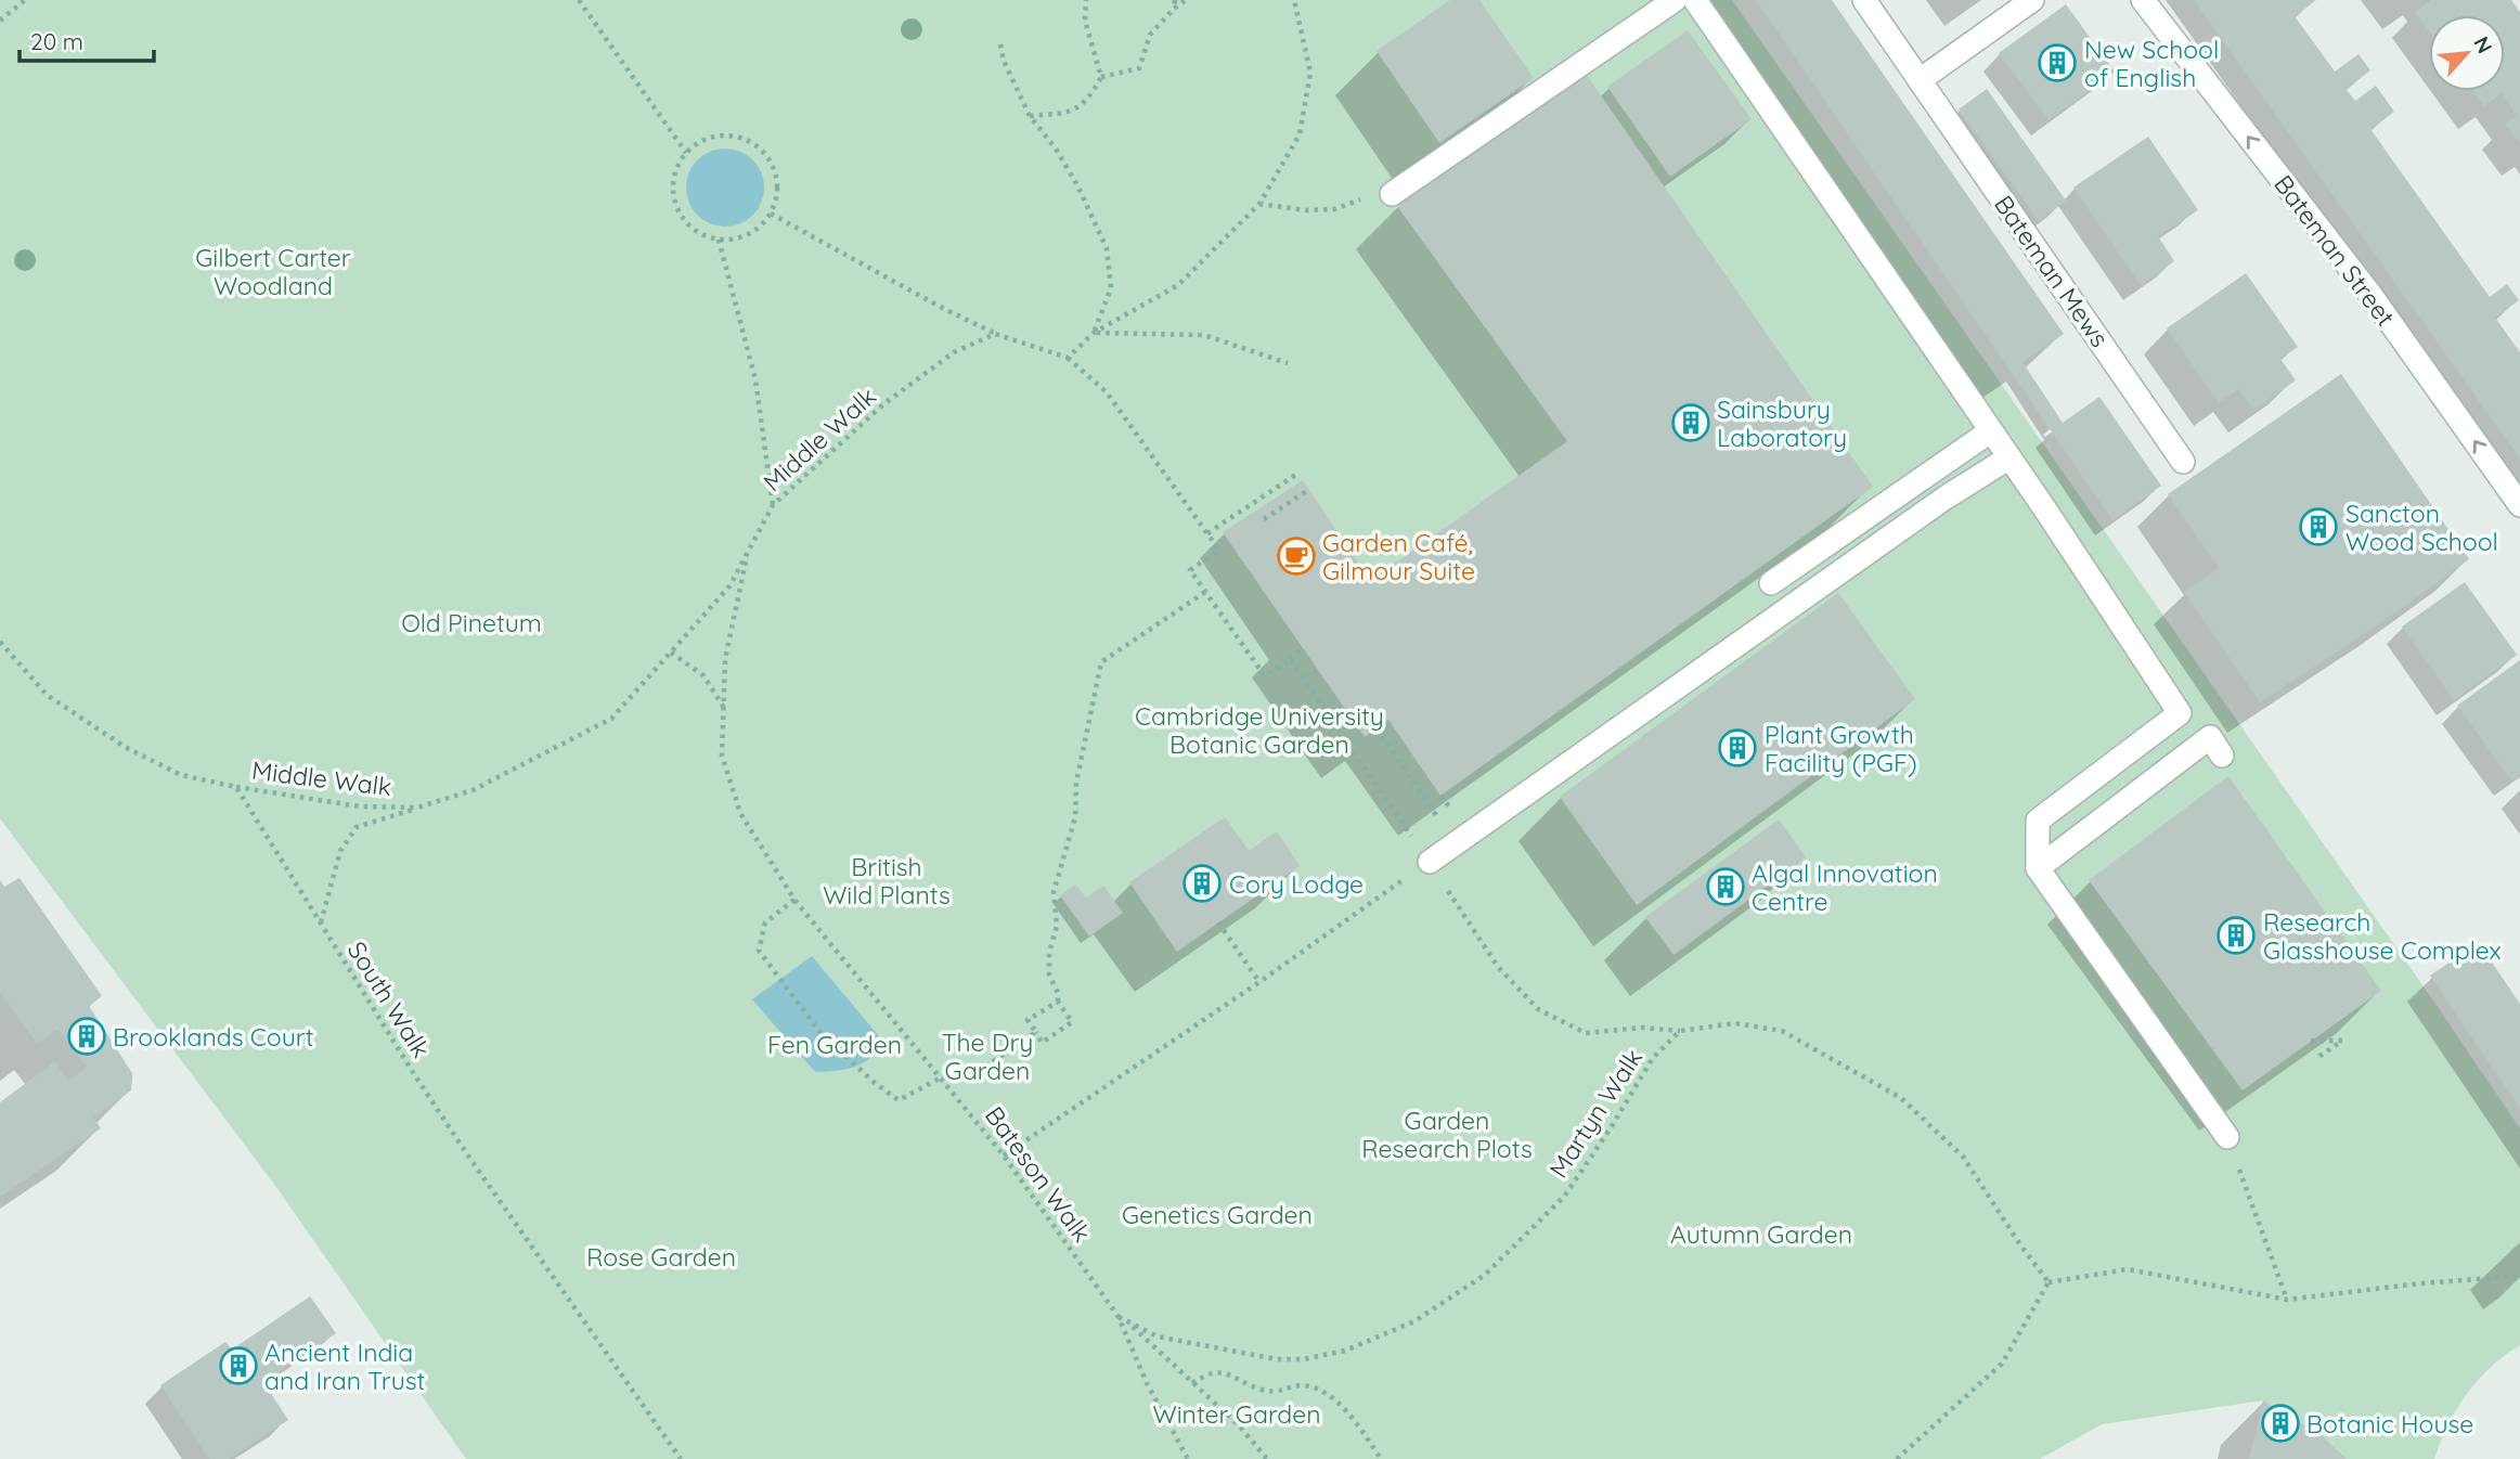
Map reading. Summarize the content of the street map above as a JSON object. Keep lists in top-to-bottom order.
{
  "streets": {
    "street": ["Bateman Street", "Bateman Mews"],
    "path": [
      "Middle Walk",
      "South Walk",
      "Martyn Walk",
      "Bateson Walk"
    ]
  },
  "crossings": [
    ["Middle Walk", "South Walk"],
    ["Middle Walk", "Bateson Walk"],
    ["Martyn Walk", "Bateson Walk"]
  ],
  "one_way": ["Bateman Street"],
  "parks": [
    "Gilbert Carter Woodland",
    "Old Pinetum",
    "Cambridge University Botanic Garden",
    "British Wild Plants",
    "The Dry Garden",
    "Fen Garden",
    "Garden Research Plots",
    "Genetics Garden",
    "Autumn Garden",
    "Rose Garden",
    "Winter Garden"
  ],
  "places": {
    "building": [
      "New School of English",
      "Sainsbury Laboratory",
      "Sancton Wood School",
      "Plant Growth Facility (PGF)",
      "Cory Lodge",
      "Algal Innovation Centre",
      "Research Glasshouse Complex",
      "Brooklands Court",
      "Ancient India and Iran Trust",
      "Botanic House"
    ],
    "cafe": ["Garden Café, Gilmour Suite"]
  },
  "scale_bar": "20 m",
  "north": "top right"
}
